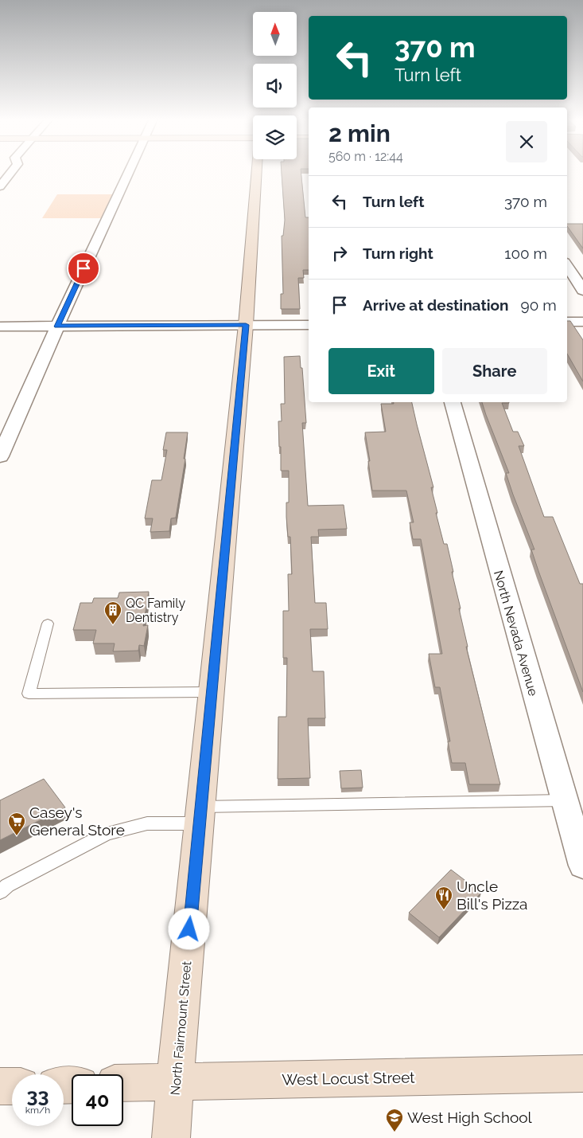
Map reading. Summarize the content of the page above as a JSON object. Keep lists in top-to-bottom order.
{
  "streets": {
    "street": ["North Nevada Avenue", "North Fairmount Street", "West Locust Street"]
  },
  "crossings": [
    ["North Fairmount Street", "West Locust Street"]
  ],
  "places": {
    "building": ["QC Family Dentistry"],
    "supermarket": ["Casey's General Store"],
    "restaurant": ["Uncle Bill's Pizza"],
    "school or university": ["West High School"]
  },
  "north": "top",
  "page": {
    "turn": ["370 m", "Turn left"],
    "heading": ["2 min", "560 m · 12:44"],
    "list": [
      {
        "name": "Turn left",
        "value": "370 m"
      },
      {
        "name": "Turn right",
        "value": "100 m"
      },
      {
        "name": "Arrive at destination",
        "value": "90 m"
      }
    ],
    "buttons": ["Exit", "Share"],
    "speed": "33 km/h",
    "limit": "40"
  }
}
